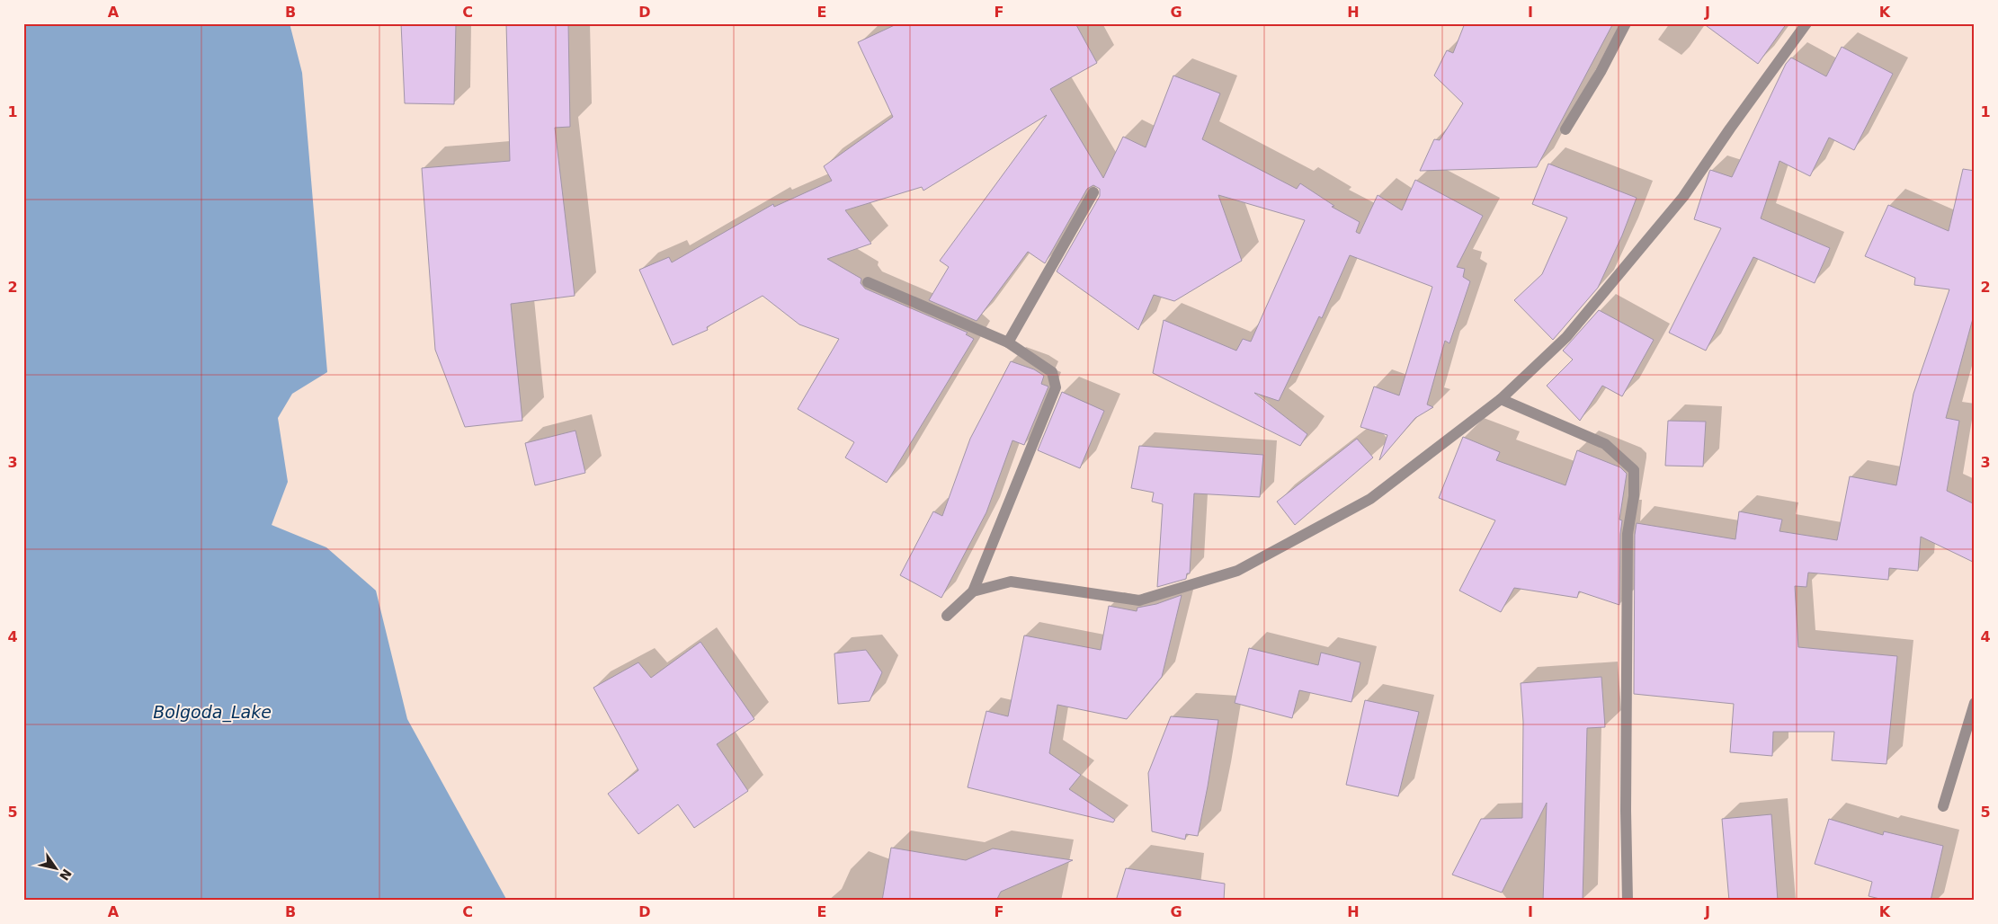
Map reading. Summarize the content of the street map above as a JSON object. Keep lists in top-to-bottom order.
{
  "water": ["Bolgoda_Lake"],
  "north": "bottom right",
  "grid": {
    "columns": [
      "A",
      "B",
      "C",
      "D",
      "E",
      "F",
      "G",
      "H",
      "I",
      "J",
      "K"
    ],
    "rows": [
      "1",
      "2",
      "3",
      "4",
      "5"
    ]
  }
}
